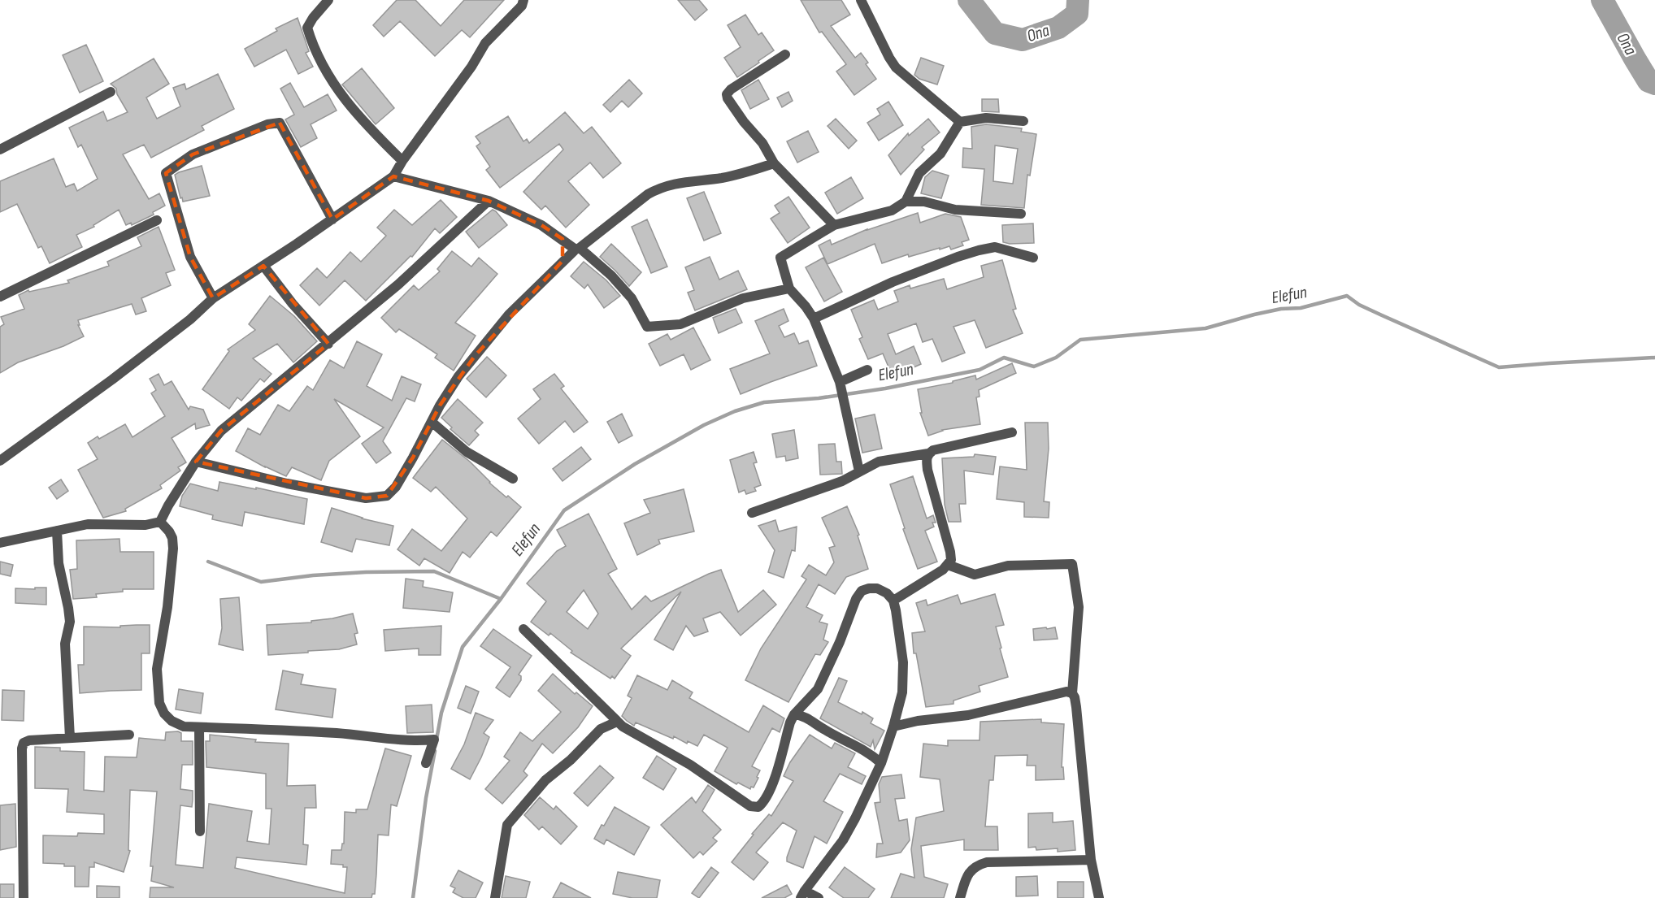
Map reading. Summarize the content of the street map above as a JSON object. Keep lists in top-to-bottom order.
{
  "water": ["Ona", "Elefun"]
}
